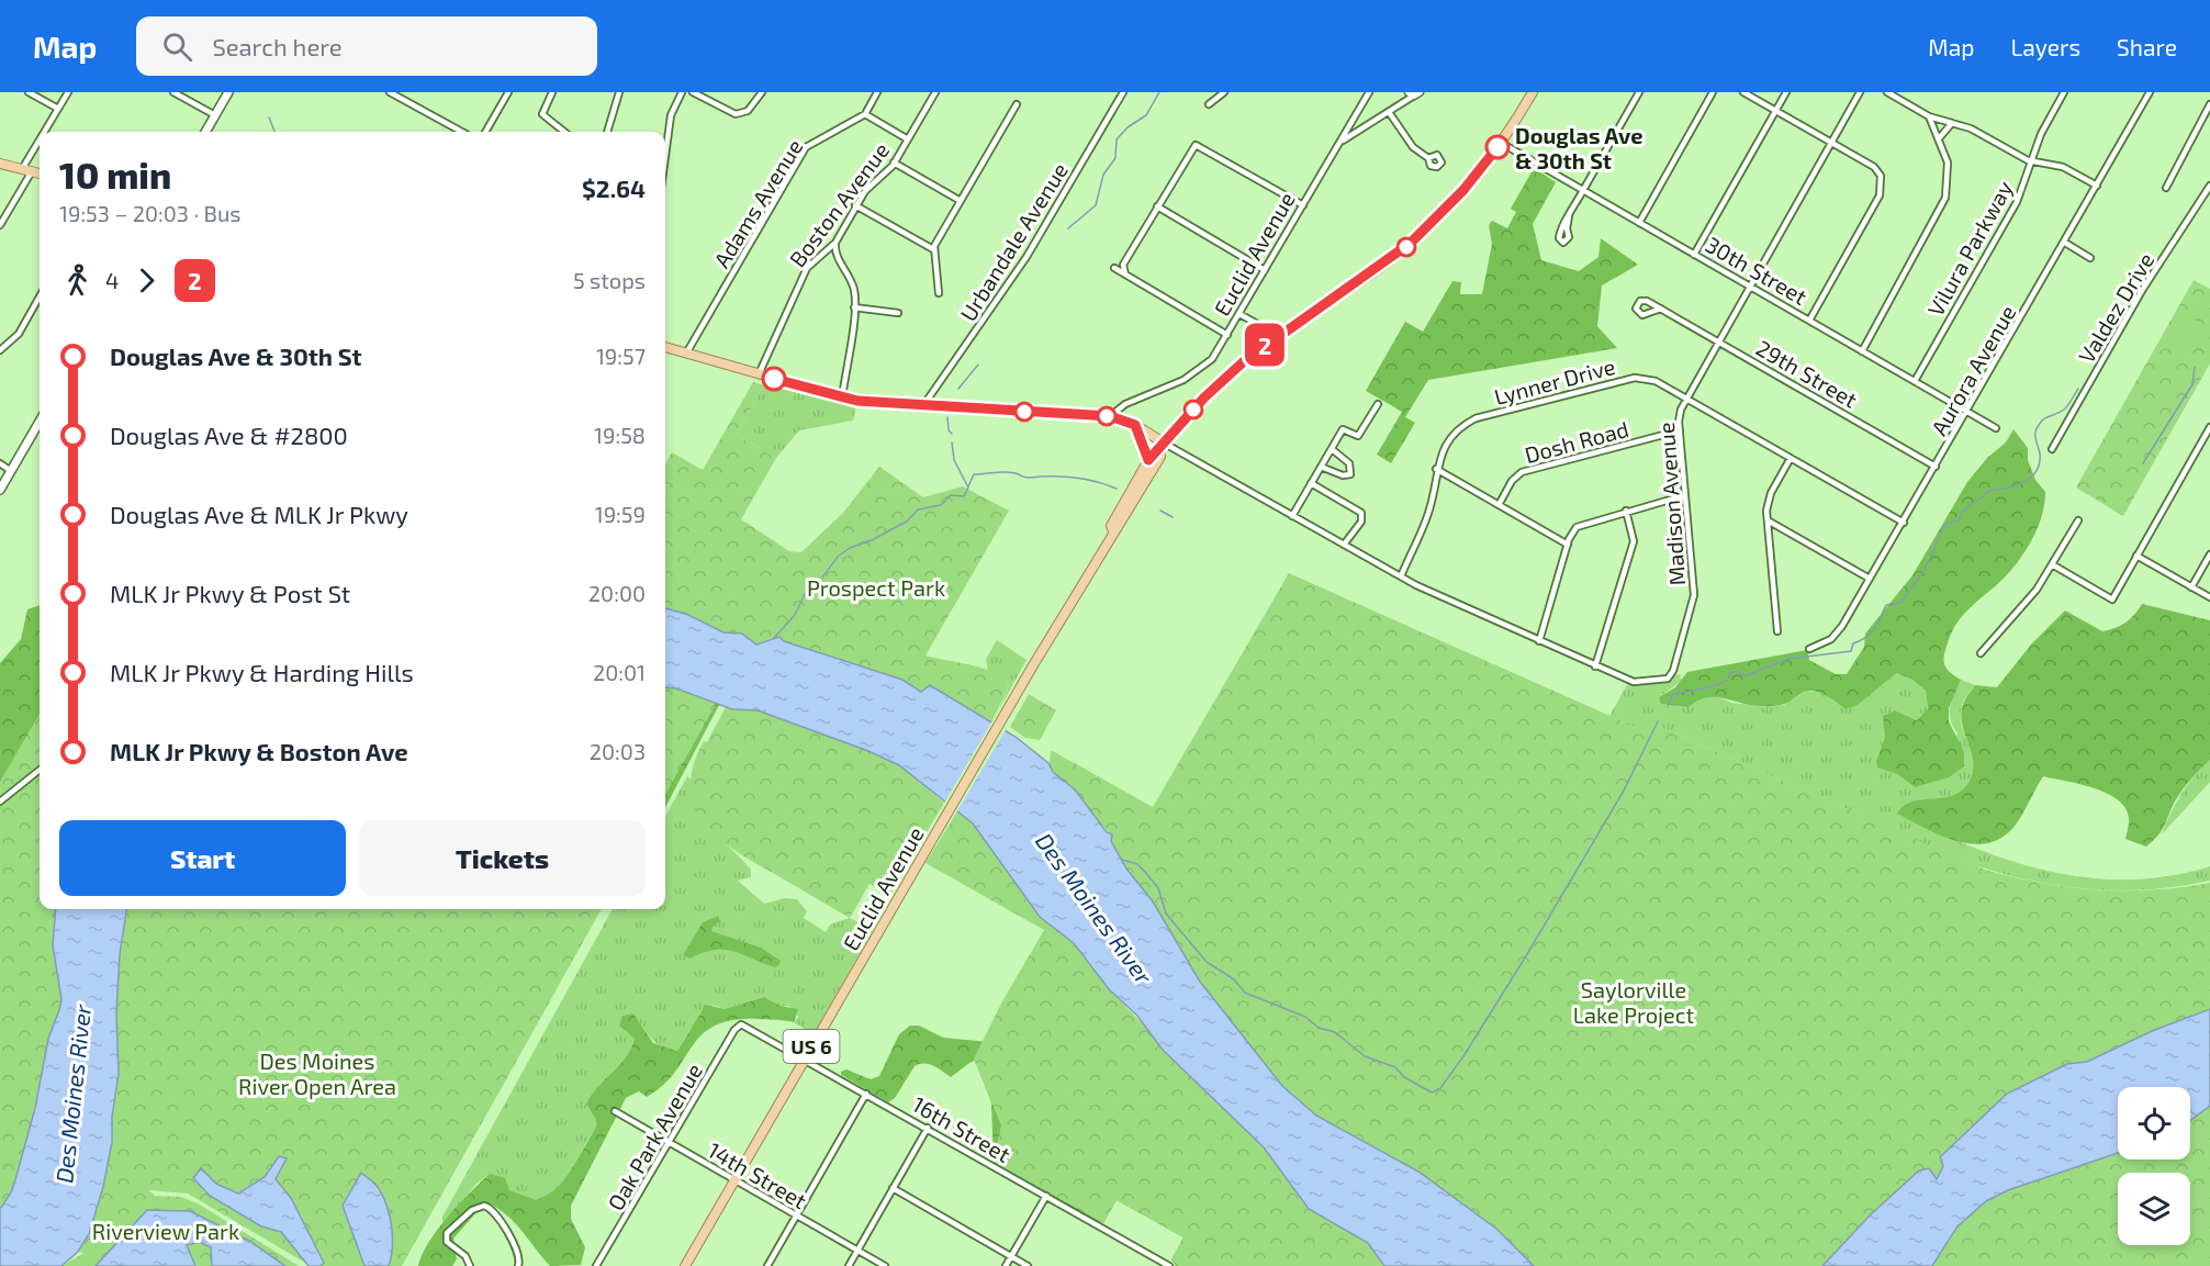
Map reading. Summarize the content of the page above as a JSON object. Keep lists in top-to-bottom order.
{
  "streets": {
    "main road": ["Euclid Avenue", "US 6"],
    "street": [
      "Adams Avenue",
      "Boston Avenue",
      "Urbandale Avenue",
      "Vilura Parkway",
      "30th Street",
      "Valdez Drive",
      "Aurora Avenue",
      "29th Street",
      "Lynner Drive",
      "Dosh Road",
      "Madison Avenue",
      "16th Street",
      "Oak Park Avenue",
      "14th Street"
    ]
  },
  "crossings": [
    ["Vilura Parkway", "30th Street"],
    ["Euclid Avenue", "US 6"],
    ["Euclid Avenue", "16th Street"],
    ["Euclid Avenue", "14th Street"],
    ["30th Street", "Aurora Avenue"],
    ["30th Street", "Madison Avenue"],
    ["30th Street", "US 6"],
    ["Aurora Avenue", "29th Street"],
    ["Aurora Avenue", "Lynner Drive"],
    ["29th Street", "Madison Avenue"],
    ["Lynner Drive", "Madison Avenue"],
    ["Dosh Road", "Madison Avenue"],
    ["16th Street", "Oak Park Avenue"],
    ["Oak Park Avenue", "14th Street"]
  ],
  "water": ["Des Moines River"],
  "parks": [
    "Prospect Park",
    "Saylorville Lake Project",
    "Des Moines River Open Area",
    "Riverview Park"
  ],
  "places": ["Douglas Ave & 30th St"],
  "lines": ["bus line 2"],
  "page": {
    "header": "Map",
    "search": "Search here",
    "nav": ["Map", "Layers", "Share"],
    "on_map": "2",
    "heading": ["10 min", "19:53 – 20:03 · Bus", "$2.64"],
    "legs": ["4", "2", "5 stops"],
    "list": [
      {
        "name": "Douglas Ave & 30th St",
        "value": "19:57"
      },
      {
        "name": "Douglas Ave & #2800",
        "value": "19:58"
      },
      {
        "name": "Douglas Ave & MLK Jr Pkwy",
        "value": "19:59"
      },
      {
        "name": "MLK Jr Pkwy & Post St",
        "value": "20:00"
      },
      {
        "name": "MLK Jr Pkwy & Harding Hills",
        "value": "20:01"
      },
      {
        "name": "MLK Jr Pkwy & Boston Ave",
        "value": "20:03"
      }
    ],
    "buttons": ["Start", "Tickets"]
  }
}
